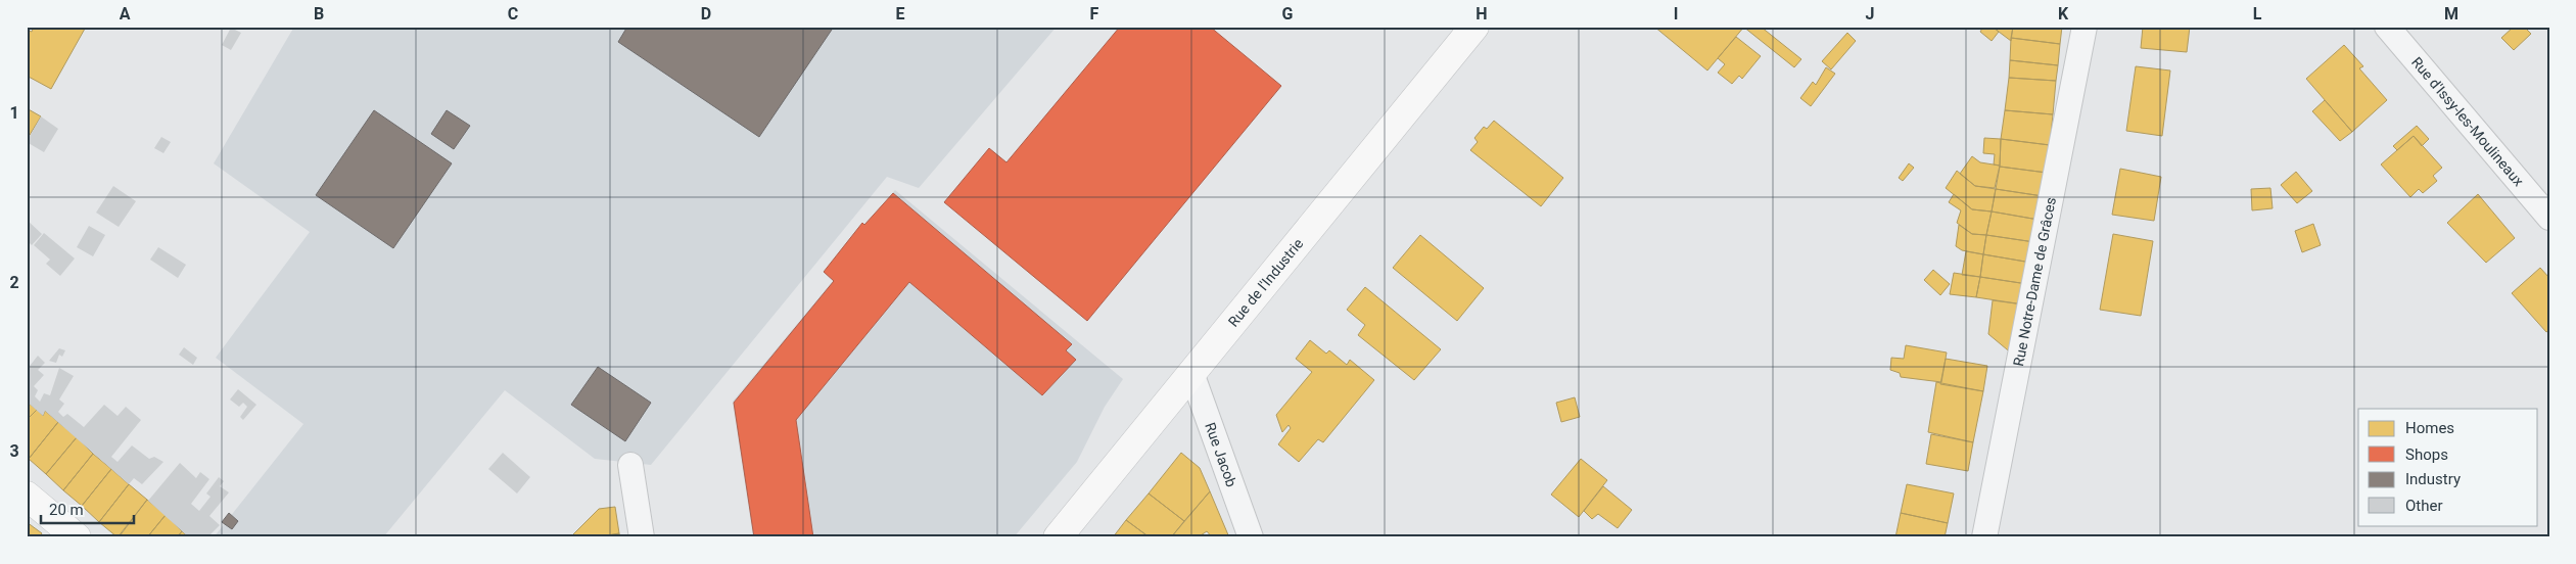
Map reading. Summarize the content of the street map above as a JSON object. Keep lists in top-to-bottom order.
{
  "streets": {
    "main road": ["Rue de l'Industrie"],
    "street": ["Rue d'Issy-les-Moulineaux", "Rue Notre-Dame de Grâces", "Rue Jacob"]
  },
  "crossings": [
    ["Rue de l'Industrie", "Rue Jacob"]
  ],
  "legend": [
    "Homes",
    "Shops",
    "Industry",
    "Other"
  ],
  "scale_bar": "20 m",
  "grid": {
    "columns": [
      "A",
      "B",
      "C",
      "D",
      "E",
      "F",
      "G",
      "H",
      "I",
      "J",
      "K",
      "L",
      "M"
    ],
    "rows": ["1", "2", "3"]
  }
}
